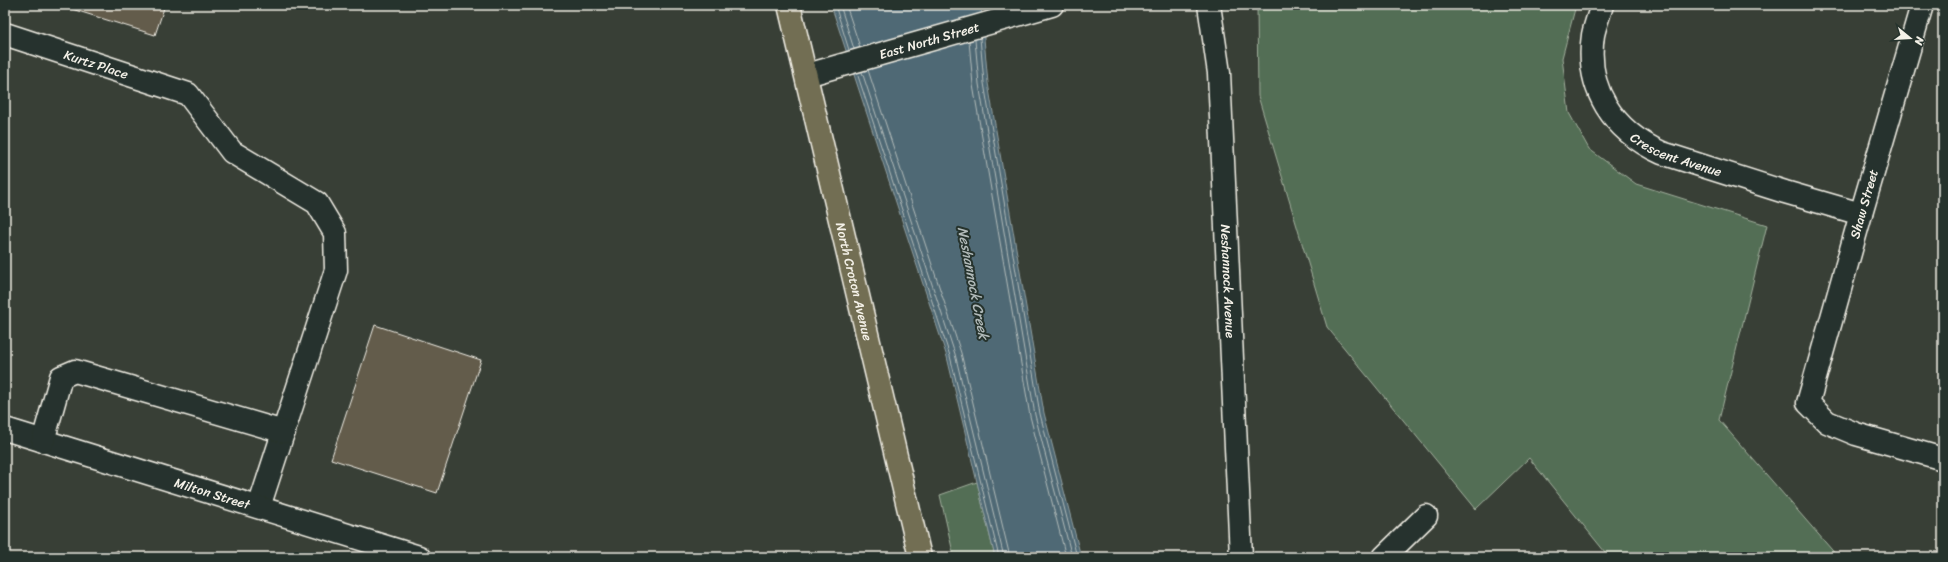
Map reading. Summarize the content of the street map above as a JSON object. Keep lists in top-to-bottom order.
{
  "streets": {
    "main road": ["North Croton Avenue"],
    "street": [
      "East North Street",
      "Kurtz Place",
      "Crescent Avenue",
      "Shaw Street",
      "Neshannock Avenue",
      "Milton Street"
    ]
  },
  "crossings": [
    ["East North Street", "North Croton Avenue"],
    ["Crescent Avenue", "Shaw Street"]
  ],
  "water": ["Neshannock Creek"],
  "north": "right"
}
